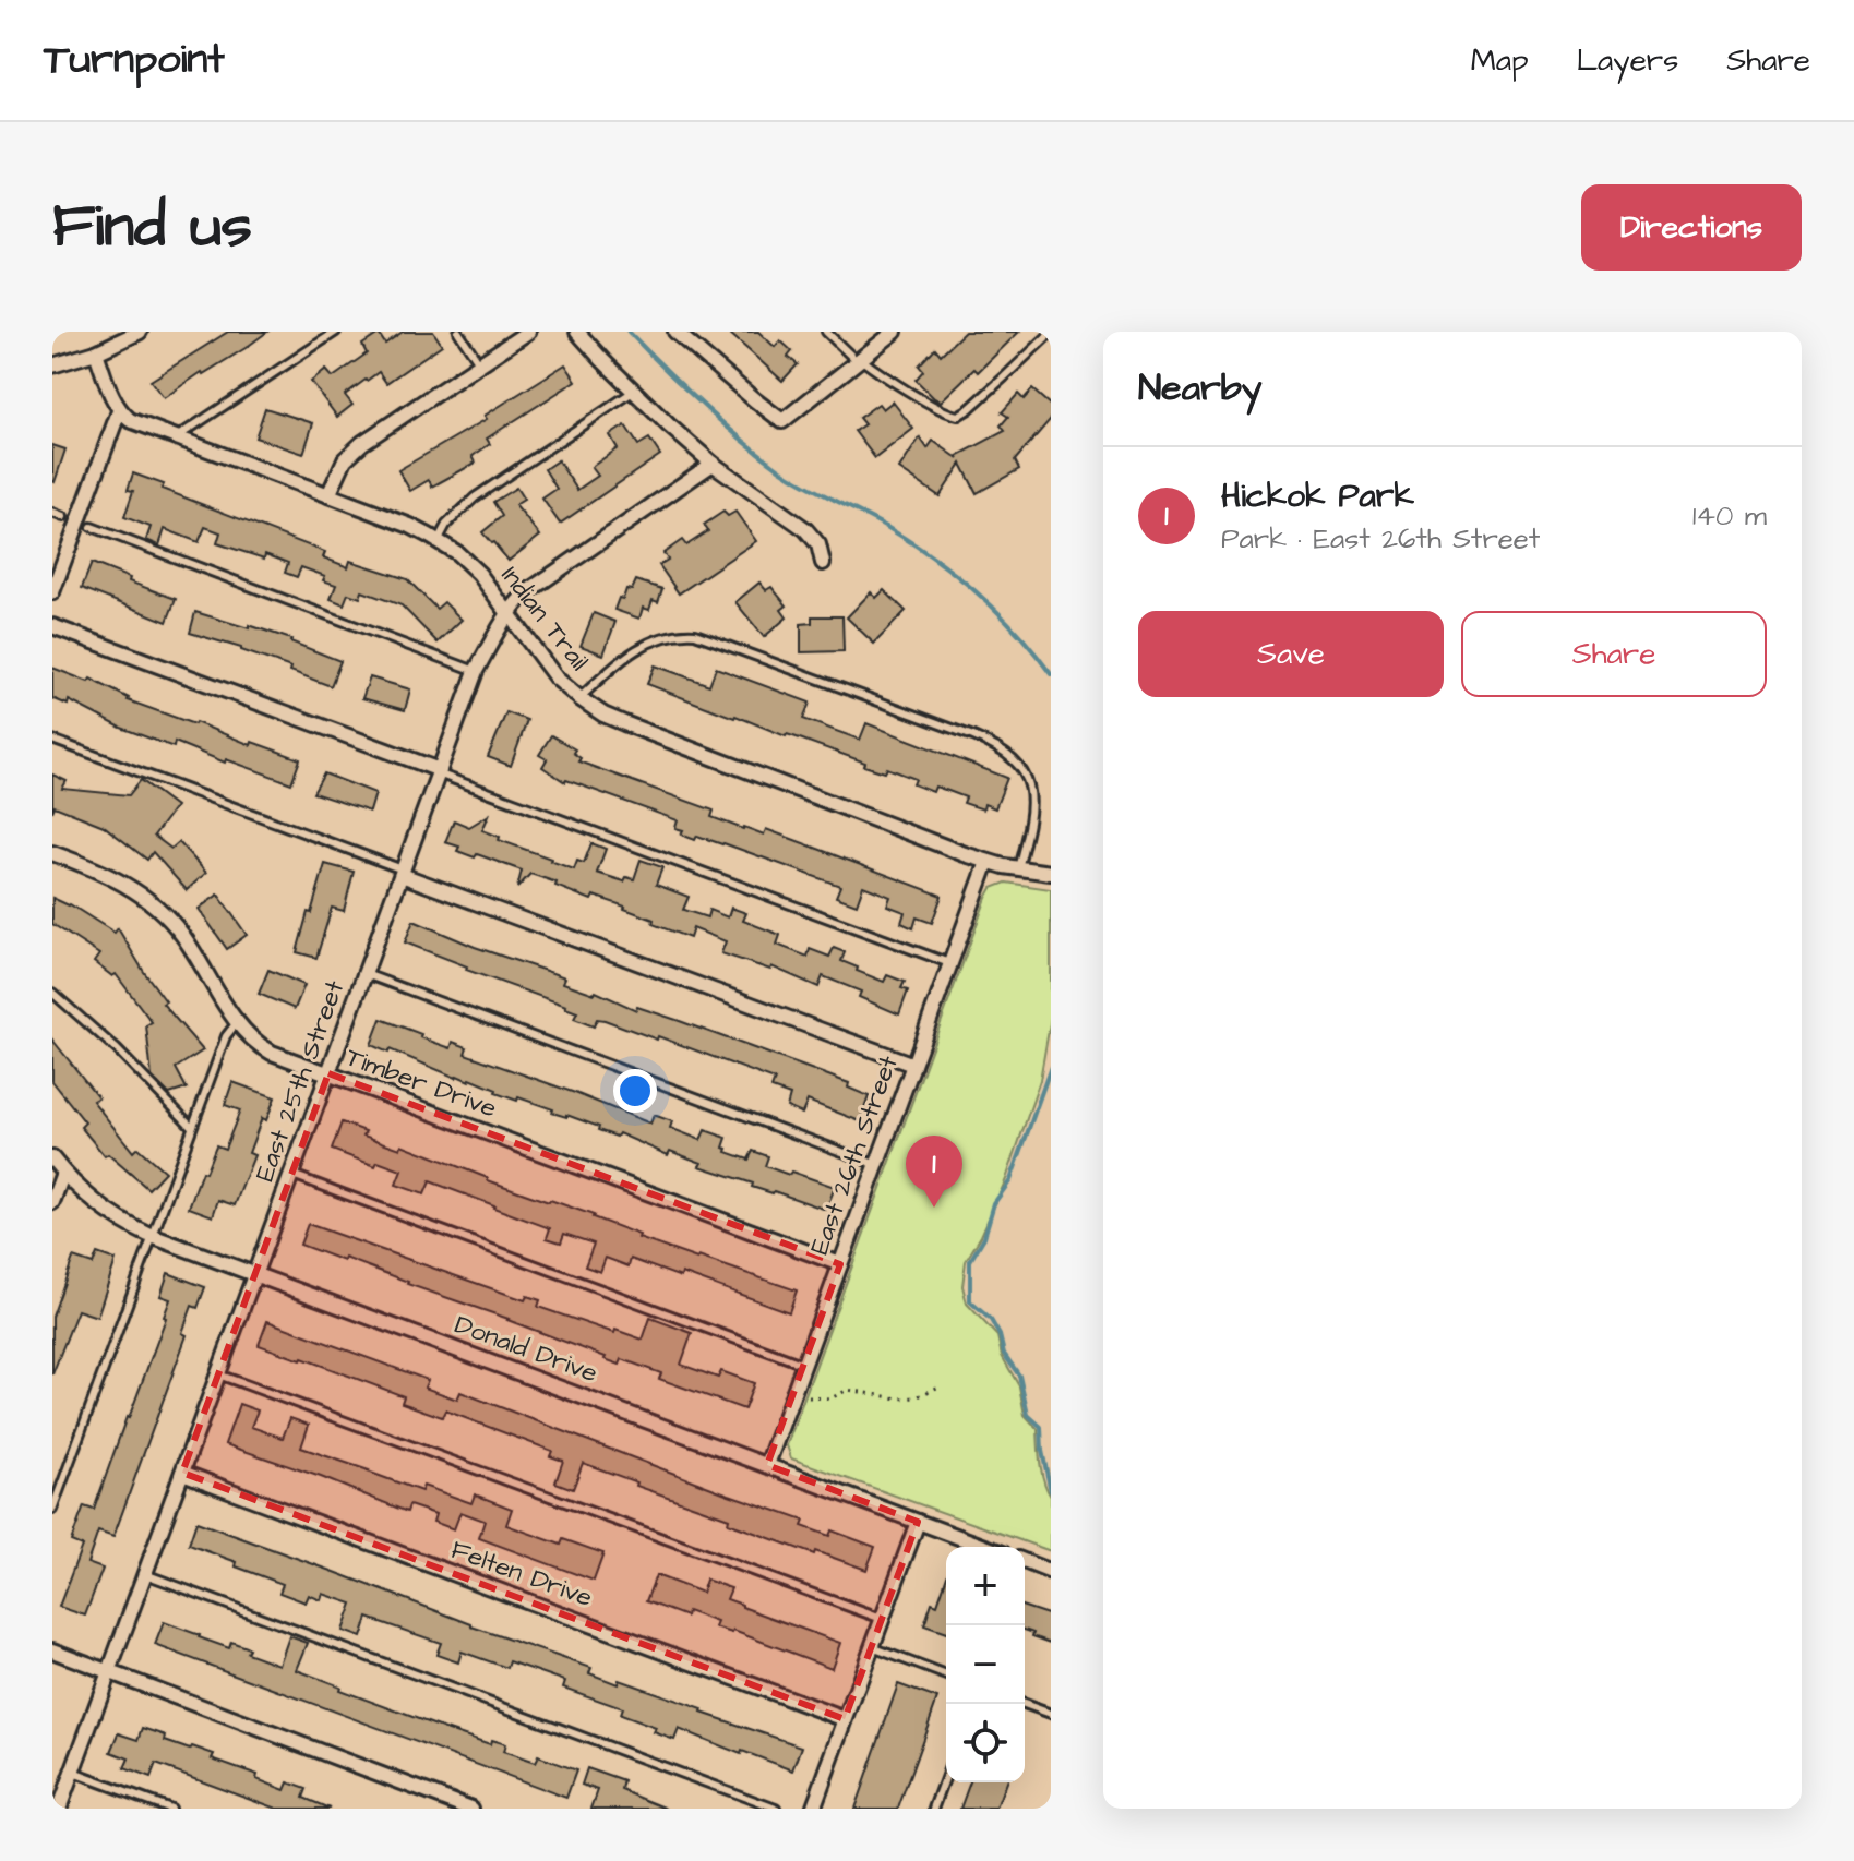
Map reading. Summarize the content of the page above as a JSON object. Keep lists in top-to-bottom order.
{
  "streets": {
    "street": [
      "Indian Trail",
      "East 25th Street",
      "Timber Drive",
      "East 26th Street",
      "Donald Drive",
      "Felten Drive"
    ]
  },
  "crossings": [
    ["Indian Trail", "East 25th Street"],
    ["Indian Trail", "East 26th Street"],
    ["East 25th Street", "Timber Drive"],
    ["East 25th Street", "Donald Drive"],
    ["East 25th Street", "Felten Drive"],
    ["Timber Drive", "East 26th Street"],
    ["East 26th Street", "Donald Drive"]
  ],
  "page": {
    "header": "Turnpoint",
    "nav": ["Map", "Layers", "Share"],
    "title": "Find us",
    "buttons": [
      "Directions",
      ["Save", "Share"]
    ],
    "heading": "Nearby",
    "list": [
      {
        "mark": "1",
        "name": "Hickok Park",
        "note": "Park · East 26th Street",
        "value": "140 m"
      }
    ],
    "pins": "1",
    "map_buttons": ["+", "−"]
  }
}
